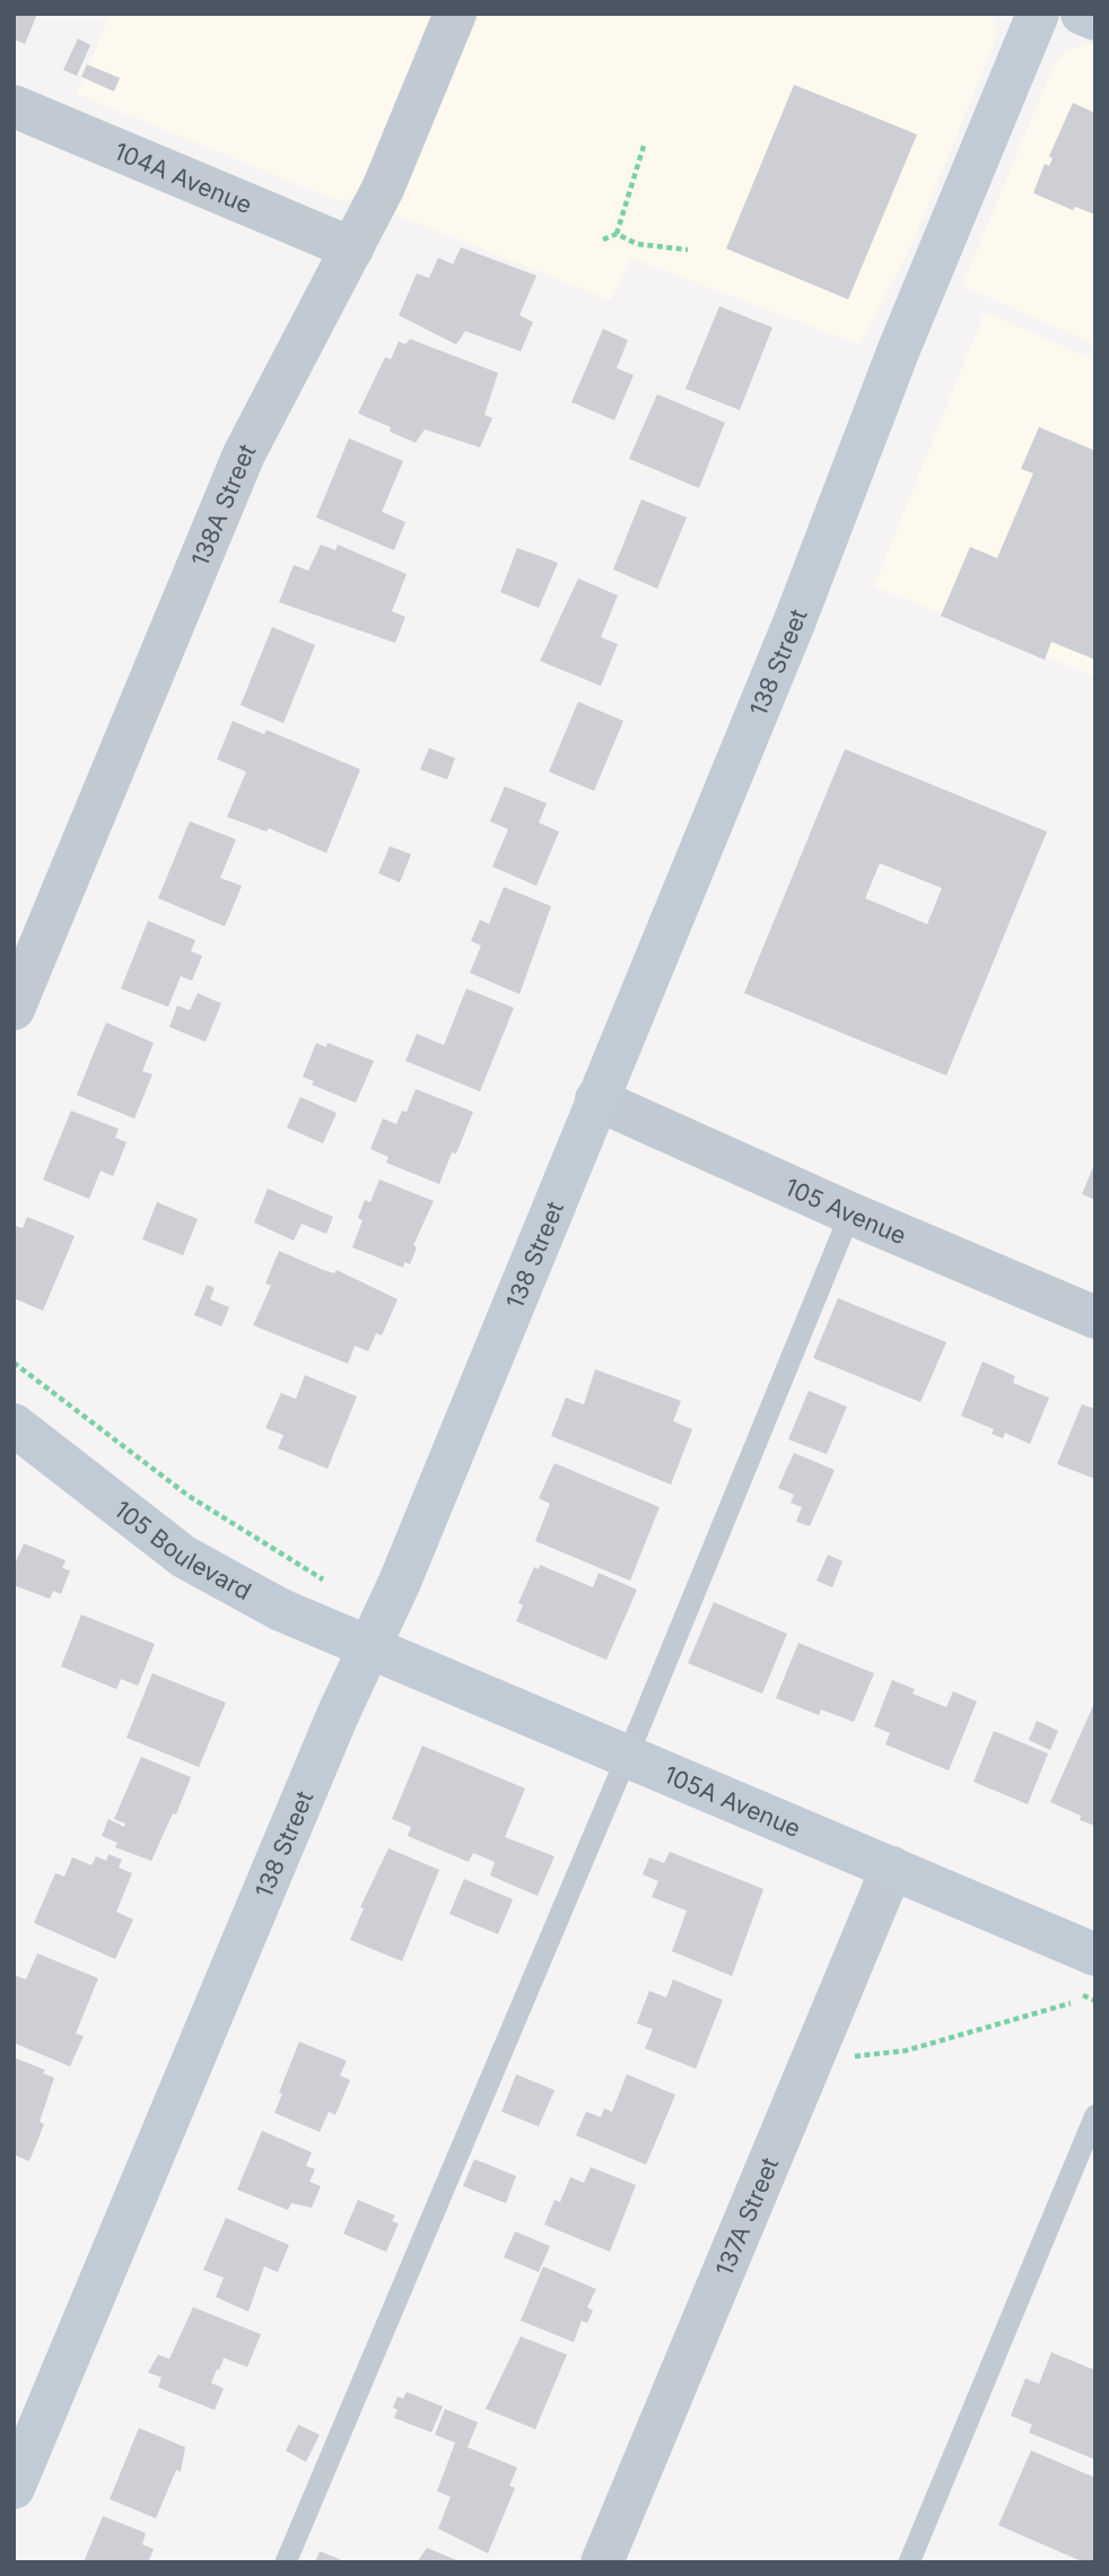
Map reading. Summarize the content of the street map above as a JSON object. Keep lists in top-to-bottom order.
{
  "streets": {
    "street": [
      "104A Avenue",
      "138A Street",
      "138 Street",
      "105 Avenue",
      "105 Boulevard",
      "105A Avenue",
      "137A Street"
    ]
  },
  "crossings": [
    ["104A Avenue", "138A Street"],
    ["138 Street", "105 Avenue"],
    ["138 Street", "105 Boulevard"],
    ["138 Street", "105A Avenue"],
    ["105 Boulevard", "105A Avenue"],
    ["105A Avenue", "137A Street"]
  ]
}
